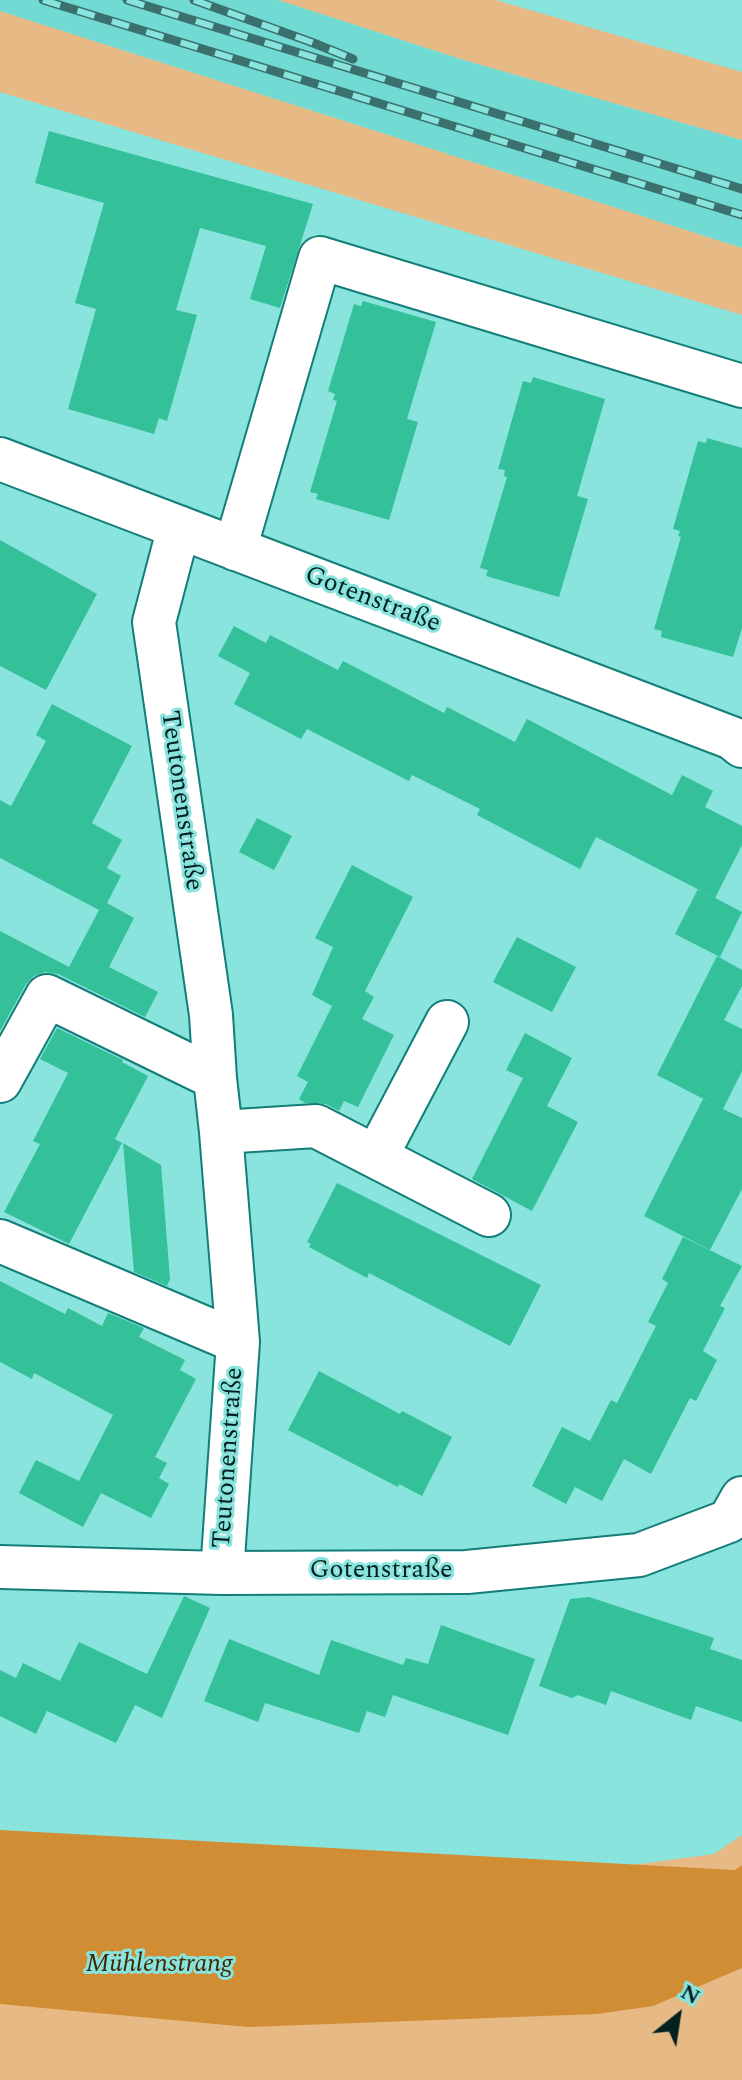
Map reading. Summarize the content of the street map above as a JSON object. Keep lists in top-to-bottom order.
{
  "streets": {
    "street": ["Gotenstraße", "Teutonenstraße"]
  },
  "crossings": [
    ["Gotenstraße", "Teutonenstraße"]
  ],
  "parks": ["Mühlenstrang"],
  "north": "top right"
}
